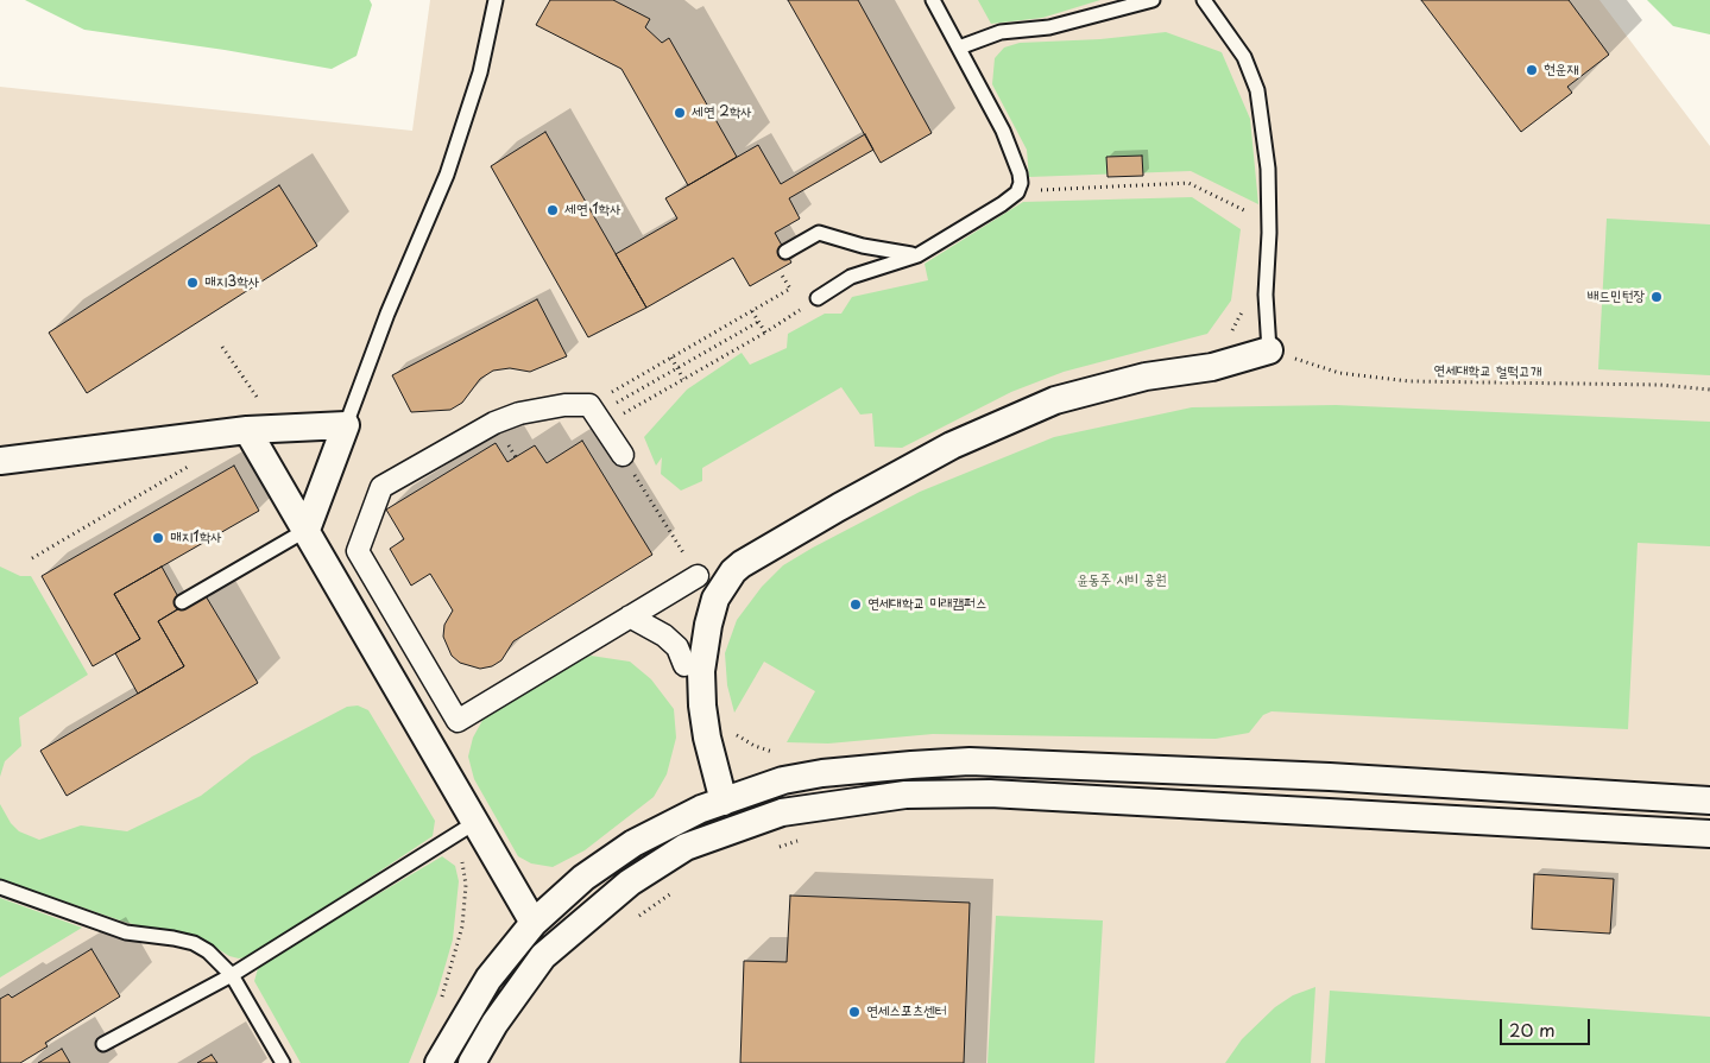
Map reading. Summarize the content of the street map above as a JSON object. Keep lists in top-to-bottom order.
{
  "streets": {
    "path": ["연세대학교 헐떡고개"]
  },
  "parks": ["윤동주 시비 공원"],
  "places": [
    "현운재",
    "세연 2학사",
    "세연 1학사",
    "매지3학사",
    "배드민턴장",
    "매지1학사",
    "연세대학교 미래캠퍼스",
    "연세스포츠센터"
  ],
  "scale_bar": "20 m"
}
